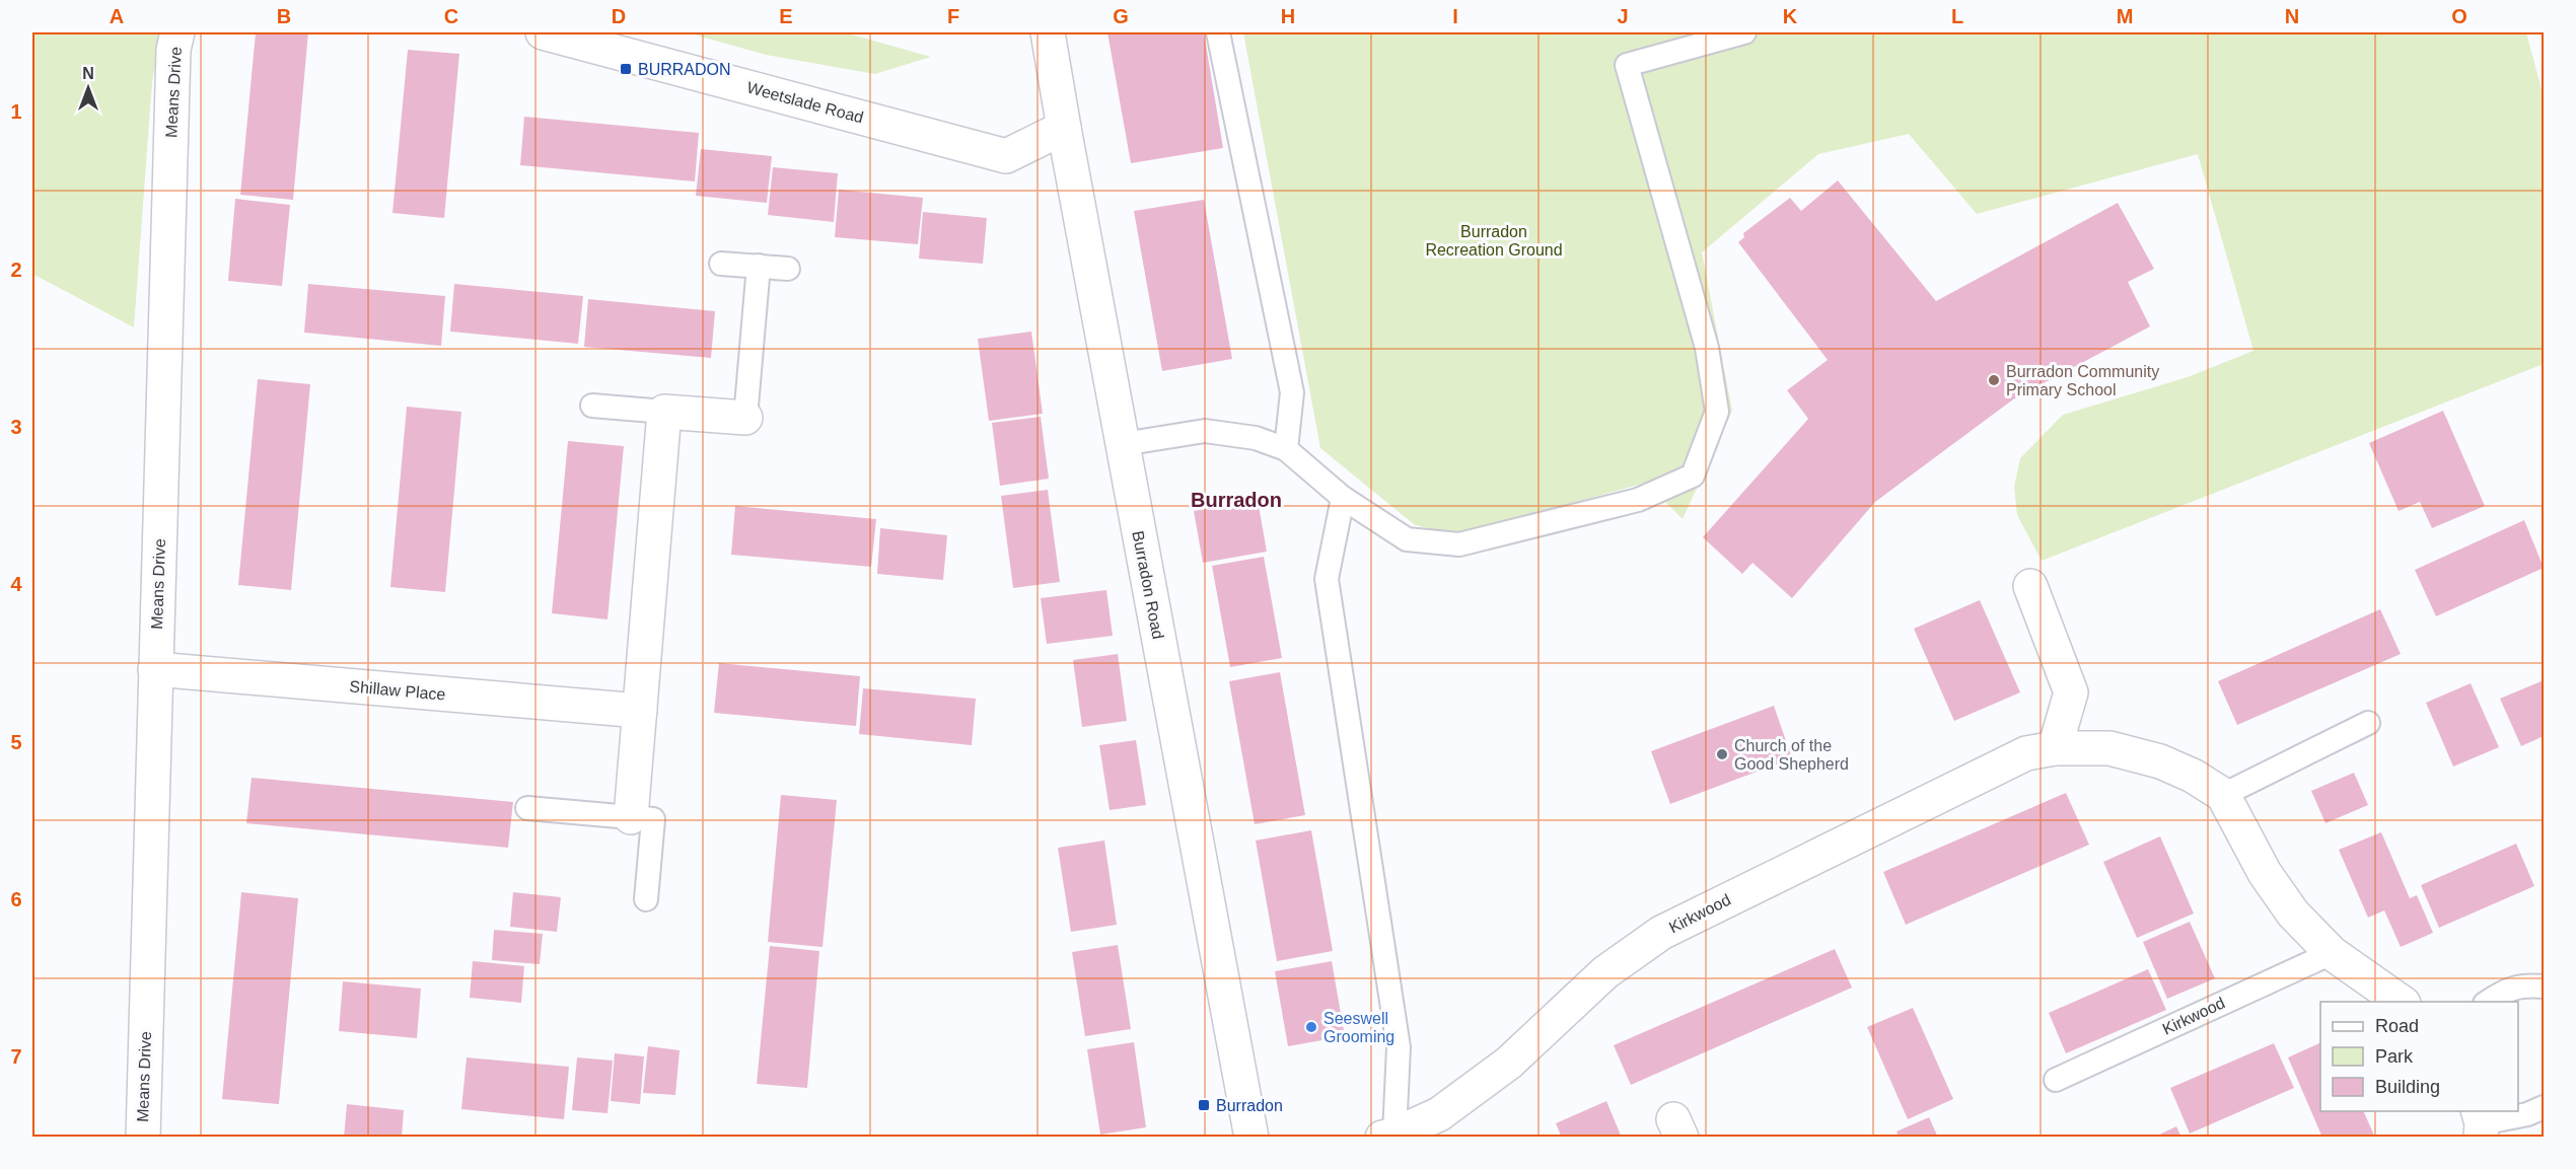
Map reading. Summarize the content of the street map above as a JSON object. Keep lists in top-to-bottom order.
{
  "streets": {
    "street": [
      "Means Drive",
      "Weetslade Road",
      "Burradon Road",
      "Shillaw Place",
      "Kirkwood"
    ]
  },
  "crossings": [
    ["Means Drive", "Shillaw Place"],
    ["Weetslade Road", "Burradon Road"]
  ],
  "districts": ["Burradon"],
  "parks": ["Burradon Recreation Ground"],
  "places": {
    "transit": ["BURRADON", "Burradon"],
    "other": ["Burradon Community Primary School", "Church of the Good Shepherd", "Seeswell Grooming"]
  },
  "legend": ["Road", "Park", "Building"],
  "north": "top",
  "grid": {
    "columns": [
      "A",
      "B",
      "C",
      "D",
      "E",
      "F",
      "G",
      "H",
      "I",
      "J",
      "K",
      "L",
      "M",
      "N",
      "O"
    ],
    "rows": [
      "1",
      "2",
      "3",
      "4",
      "5",
      "6",
      "7"
    ]
  }
}
